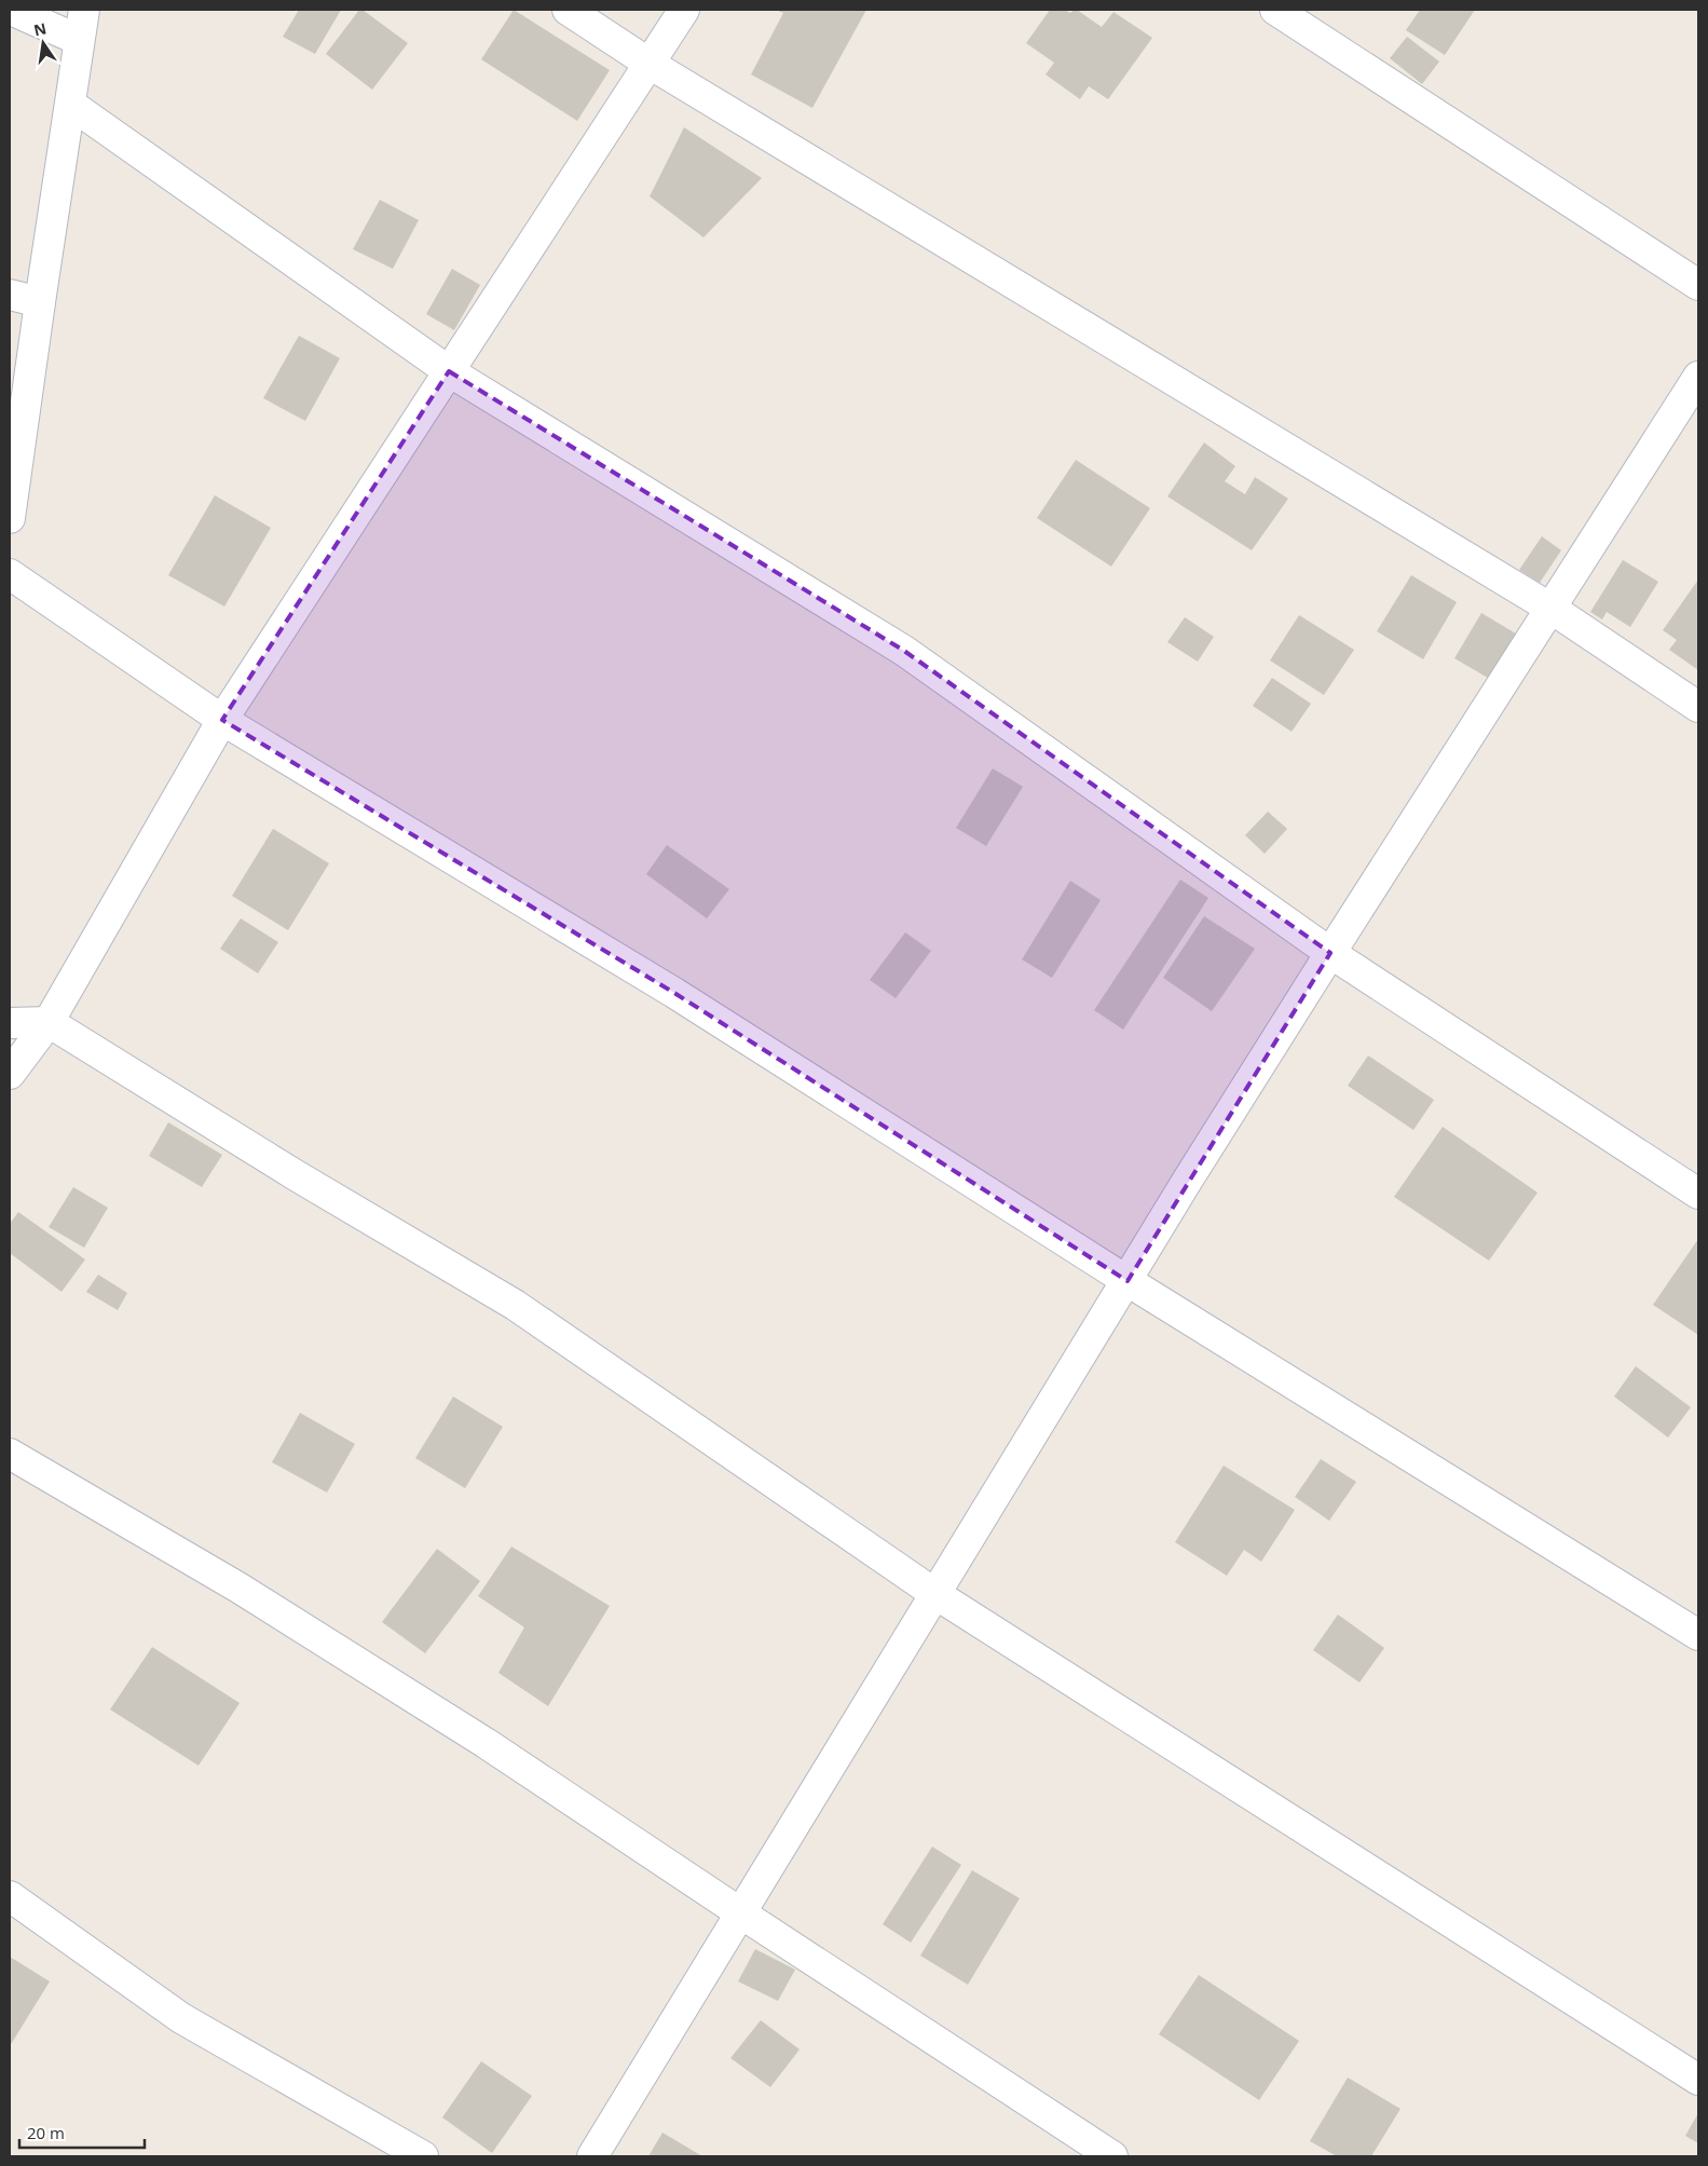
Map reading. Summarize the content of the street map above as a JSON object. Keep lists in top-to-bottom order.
{
  "scale_bar": "20 m",
  "north": "top"
}
